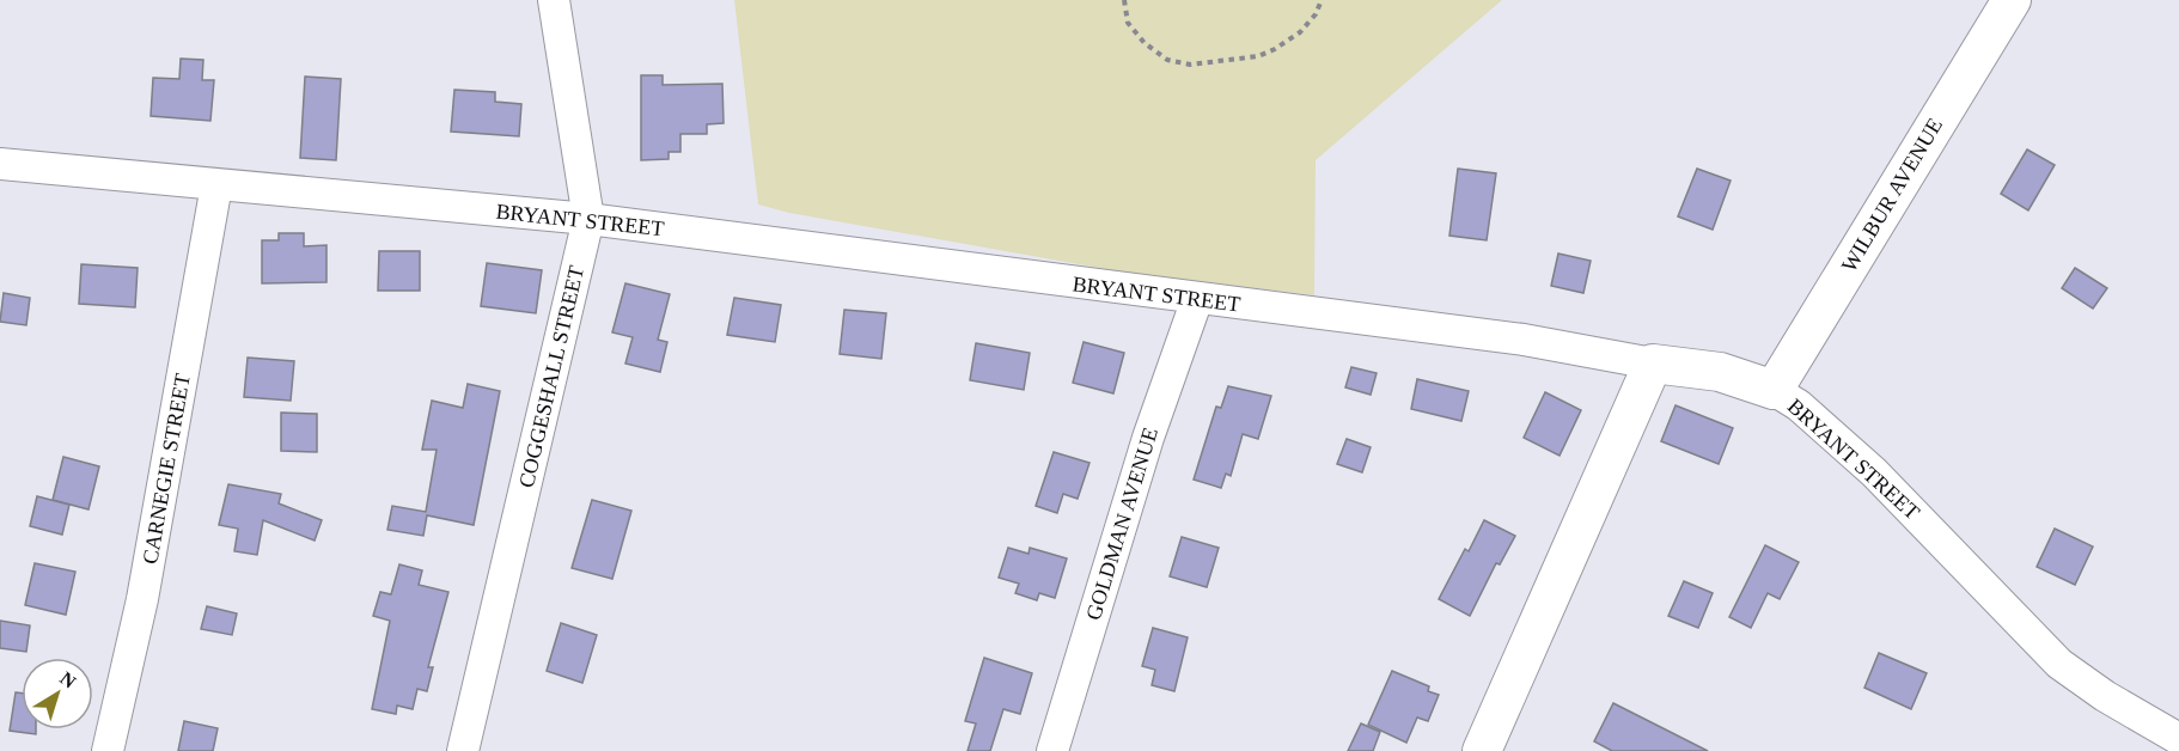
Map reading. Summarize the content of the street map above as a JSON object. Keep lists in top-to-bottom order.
{
  "streets": {
    "street": [
      "WILBUR AVENUE",
      "BRYANT STREET",
      "COGGESHALL STREET",
      "CARNEGIE STREET",
      "GOLDMAN AVENUE"
    ]
  },
  "crossings": [
    ["WILBUR AVENUE", "BRYANT STREET"],
    ["BRYANT STREET", "COGGESHALL STREET"],
    ["BRYANT STREET", "CARNEGIE STREET"],
    ["BRYANT STREET", "GOLDMAN AVENUE"]
  ],
  "north": "top right"
}
